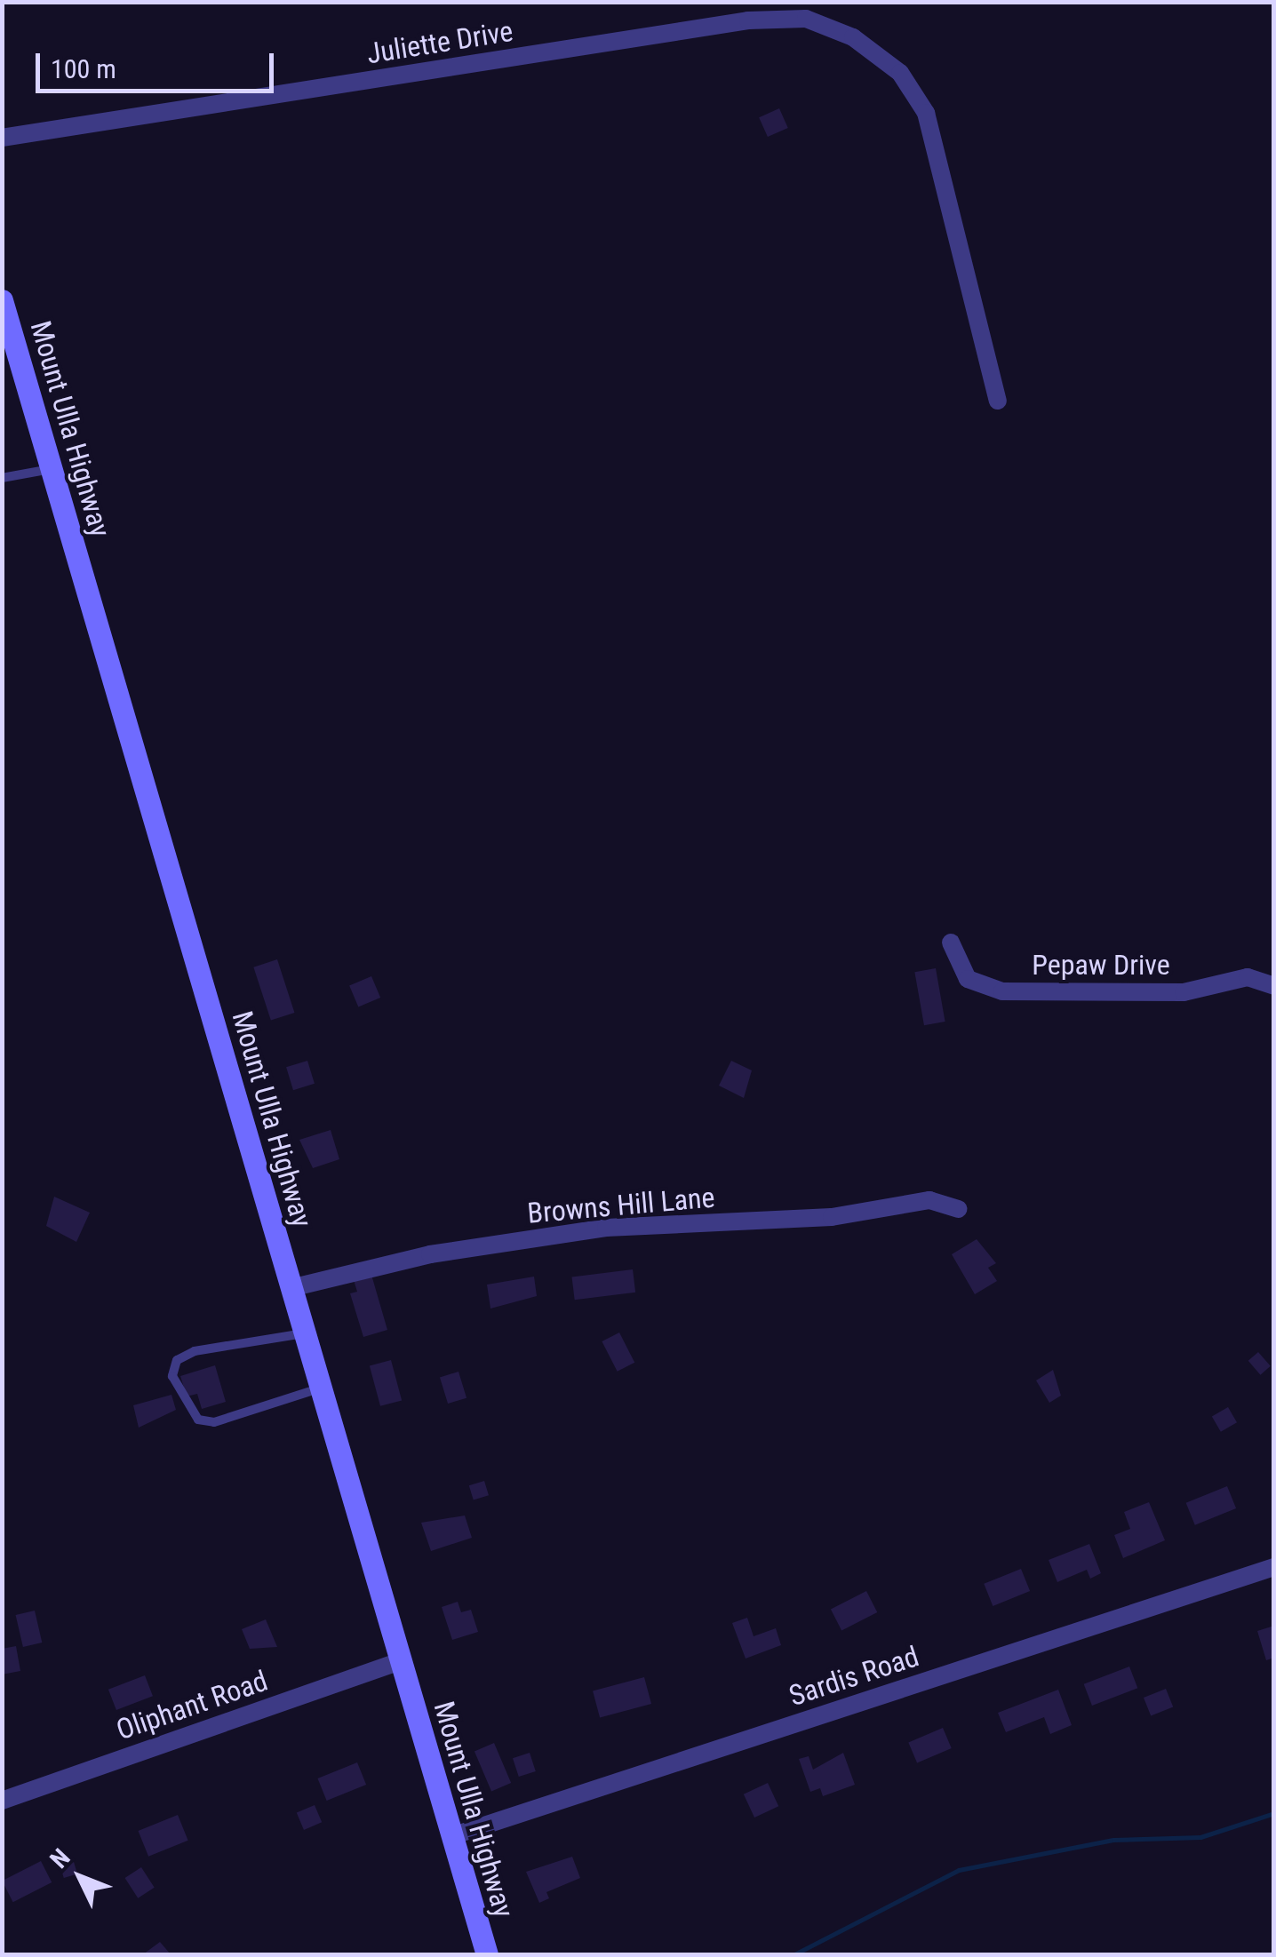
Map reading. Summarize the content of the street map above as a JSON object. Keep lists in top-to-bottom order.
{
  "streets": {
    "main road": ["Mount Ulla Highway"],
    "street": [
      "Juliette Drive",
      "Pepaw Drive",
      "Browns Hill Lane",
      "Sardis Road",
      "Oliphant Road"
    ]
  },
  "crossings": [
    ["Mount Ulla Highway", "Browns Hill Lane"],
    ["Mount Ulla Highway", "Sardis Road"],
    ["Mount Ulla Highway", "Oliphant Road"]
  ],
  "scale_bar": "100 m",
  "north": "top left"
}
